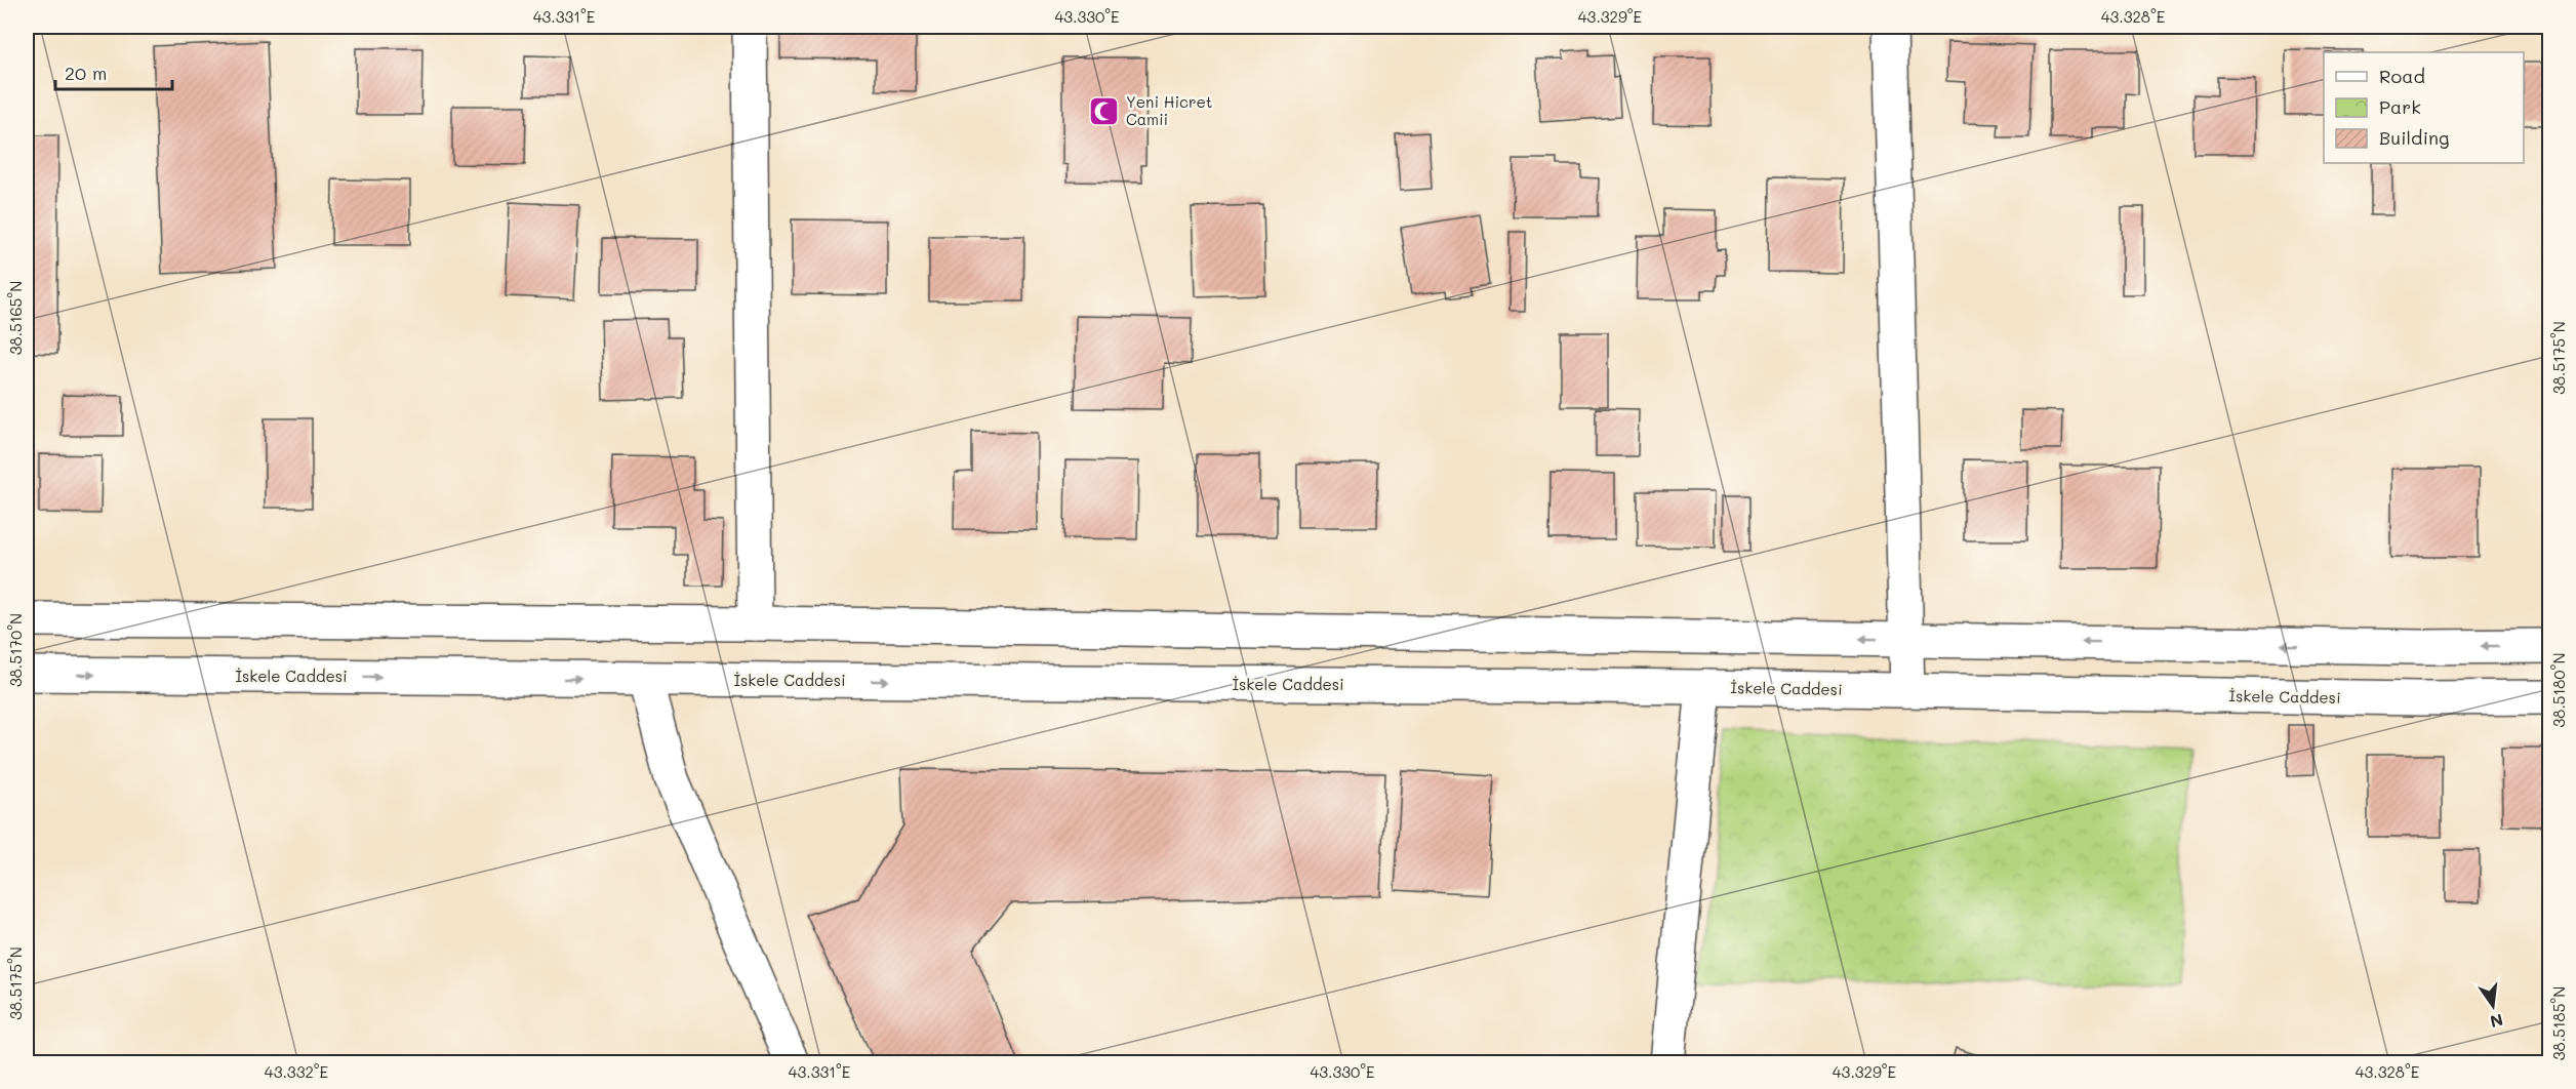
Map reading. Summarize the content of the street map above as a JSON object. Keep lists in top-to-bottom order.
{
  "streets": {
    "main road": ["İskele Caddesi"]
  },
  "places": {
    "mosque": ["Yeni Hicret Camii"]
  },
  "legend": ["Road", "Park", "Building"],
  "scale_bar": "20 m",
  "north": "bottom",
  "coordinates": [
    "43.331°E",
    "43.330°E",
    "43.329°E",
    "43.328°E",
    "38.5165°N",
    "38.5175°N",
    "38.5170°N",
    "38.5180°N",
    "38.5185°N",
    "43.332°E"
  ]
}
